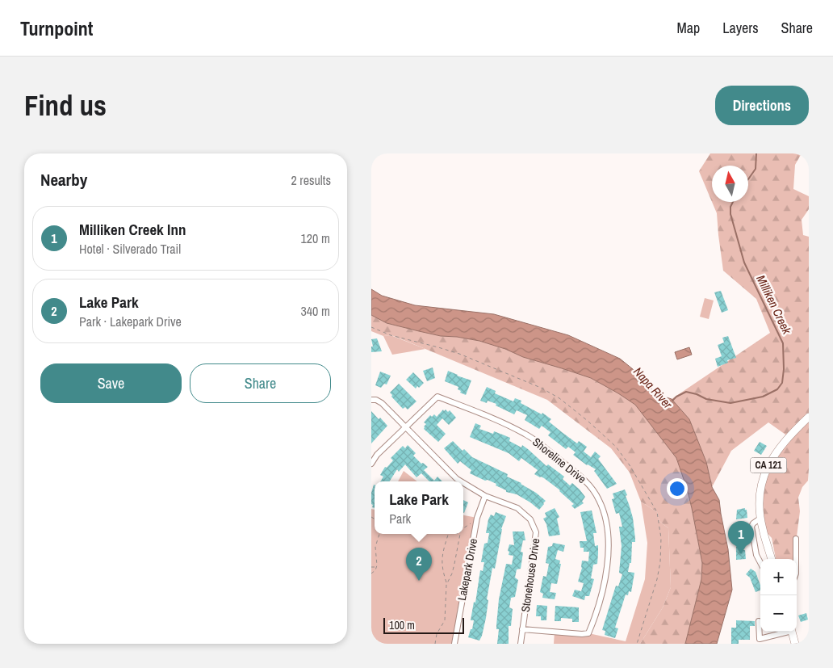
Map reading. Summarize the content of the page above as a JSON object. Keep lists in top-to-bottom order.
{
  "streets": {
    "main road": ["CA 121"],
    "street": ["Shoreline Drive", "Lakepark Drive", "Stonehouse Drive"]
  },
  "crossings": [
    ["Shoreline Drive", "Stonehouse Drive"],
    ["Lakepark Drive", "Stonehouse Drive"]
  ],
  "water": ["Milliken Creek", "Napa River"],
  "scale_bar": "100 m",
  "north": "top",
  "page": {
    "header": "Turnpoint",
    "nav": ["Map", "Layers", "Share"],
    "buttons": [
      "Directions",
      ["Save", "Share"]
    ],
    "title": "Find us",
    "heading": ["Nearby", "2 results"],
    "list": [
      {
        "mark": "1",
        "name": "Milliken Creek Inn",
        "note": "Hotel · Silverado Trail",
        "value": "120 m"
      },
      {
        "mark": "2",
        "name": "Lake Park",
        "note": "Park · Lakepark Drive",
        "value": "340 m"
      }
    ],
    "popup": ["Lake Park", "Park"],
    "pins": ["1", "2"],
    "map_buttons": ["+", "−"],
    "scale": "100 m"
  }
}
